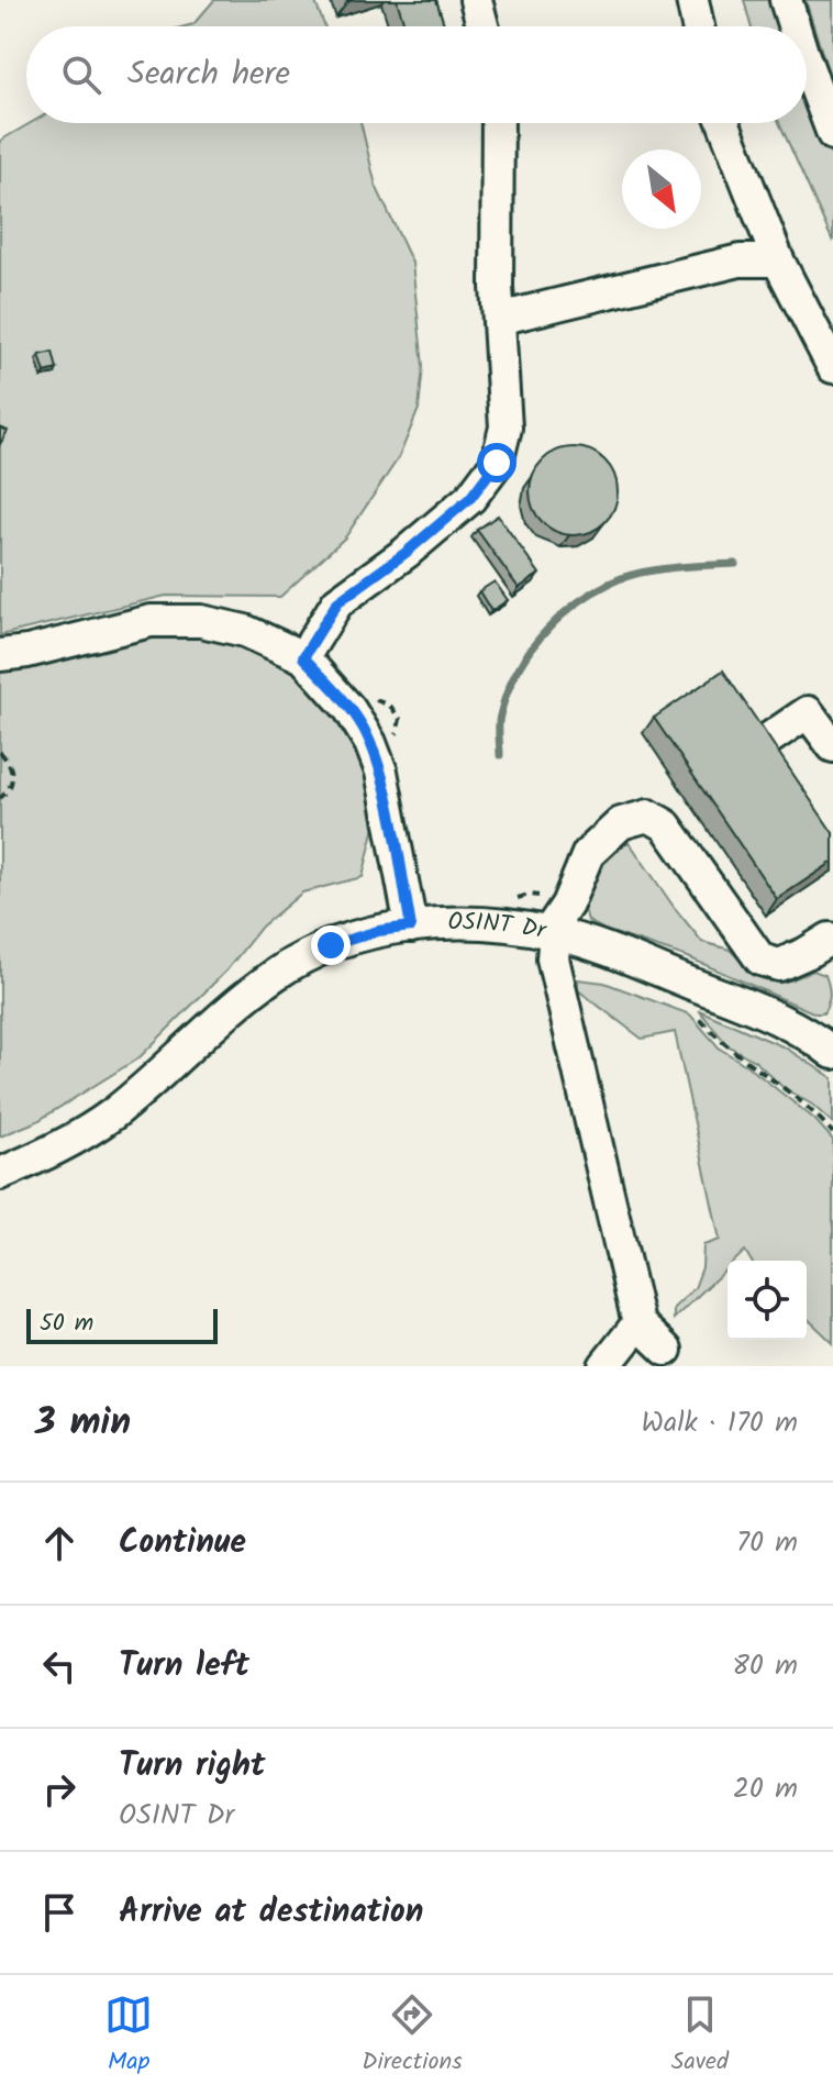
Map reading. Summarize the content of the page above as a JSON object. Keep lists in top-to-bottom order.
{
  "streets": {
    "street": ["OSINT Dr"]
  },
  "scale_bar": "50 m",
  "north": "bottom right",
  "page": {
    "search": "Search here",
    "scale": "50 m",
    "heading": ["3 min", "Walk · 170 m"],
    "list": [
      ["Continue", "70 m"],
      ["Turn left", "80 m"],
      ["Turn right", "OSINT Dr", "20 m"],
      "Arrive at destination"
    ],
    "nav": ["Map", "Directions", "Saved"]
  }
}
